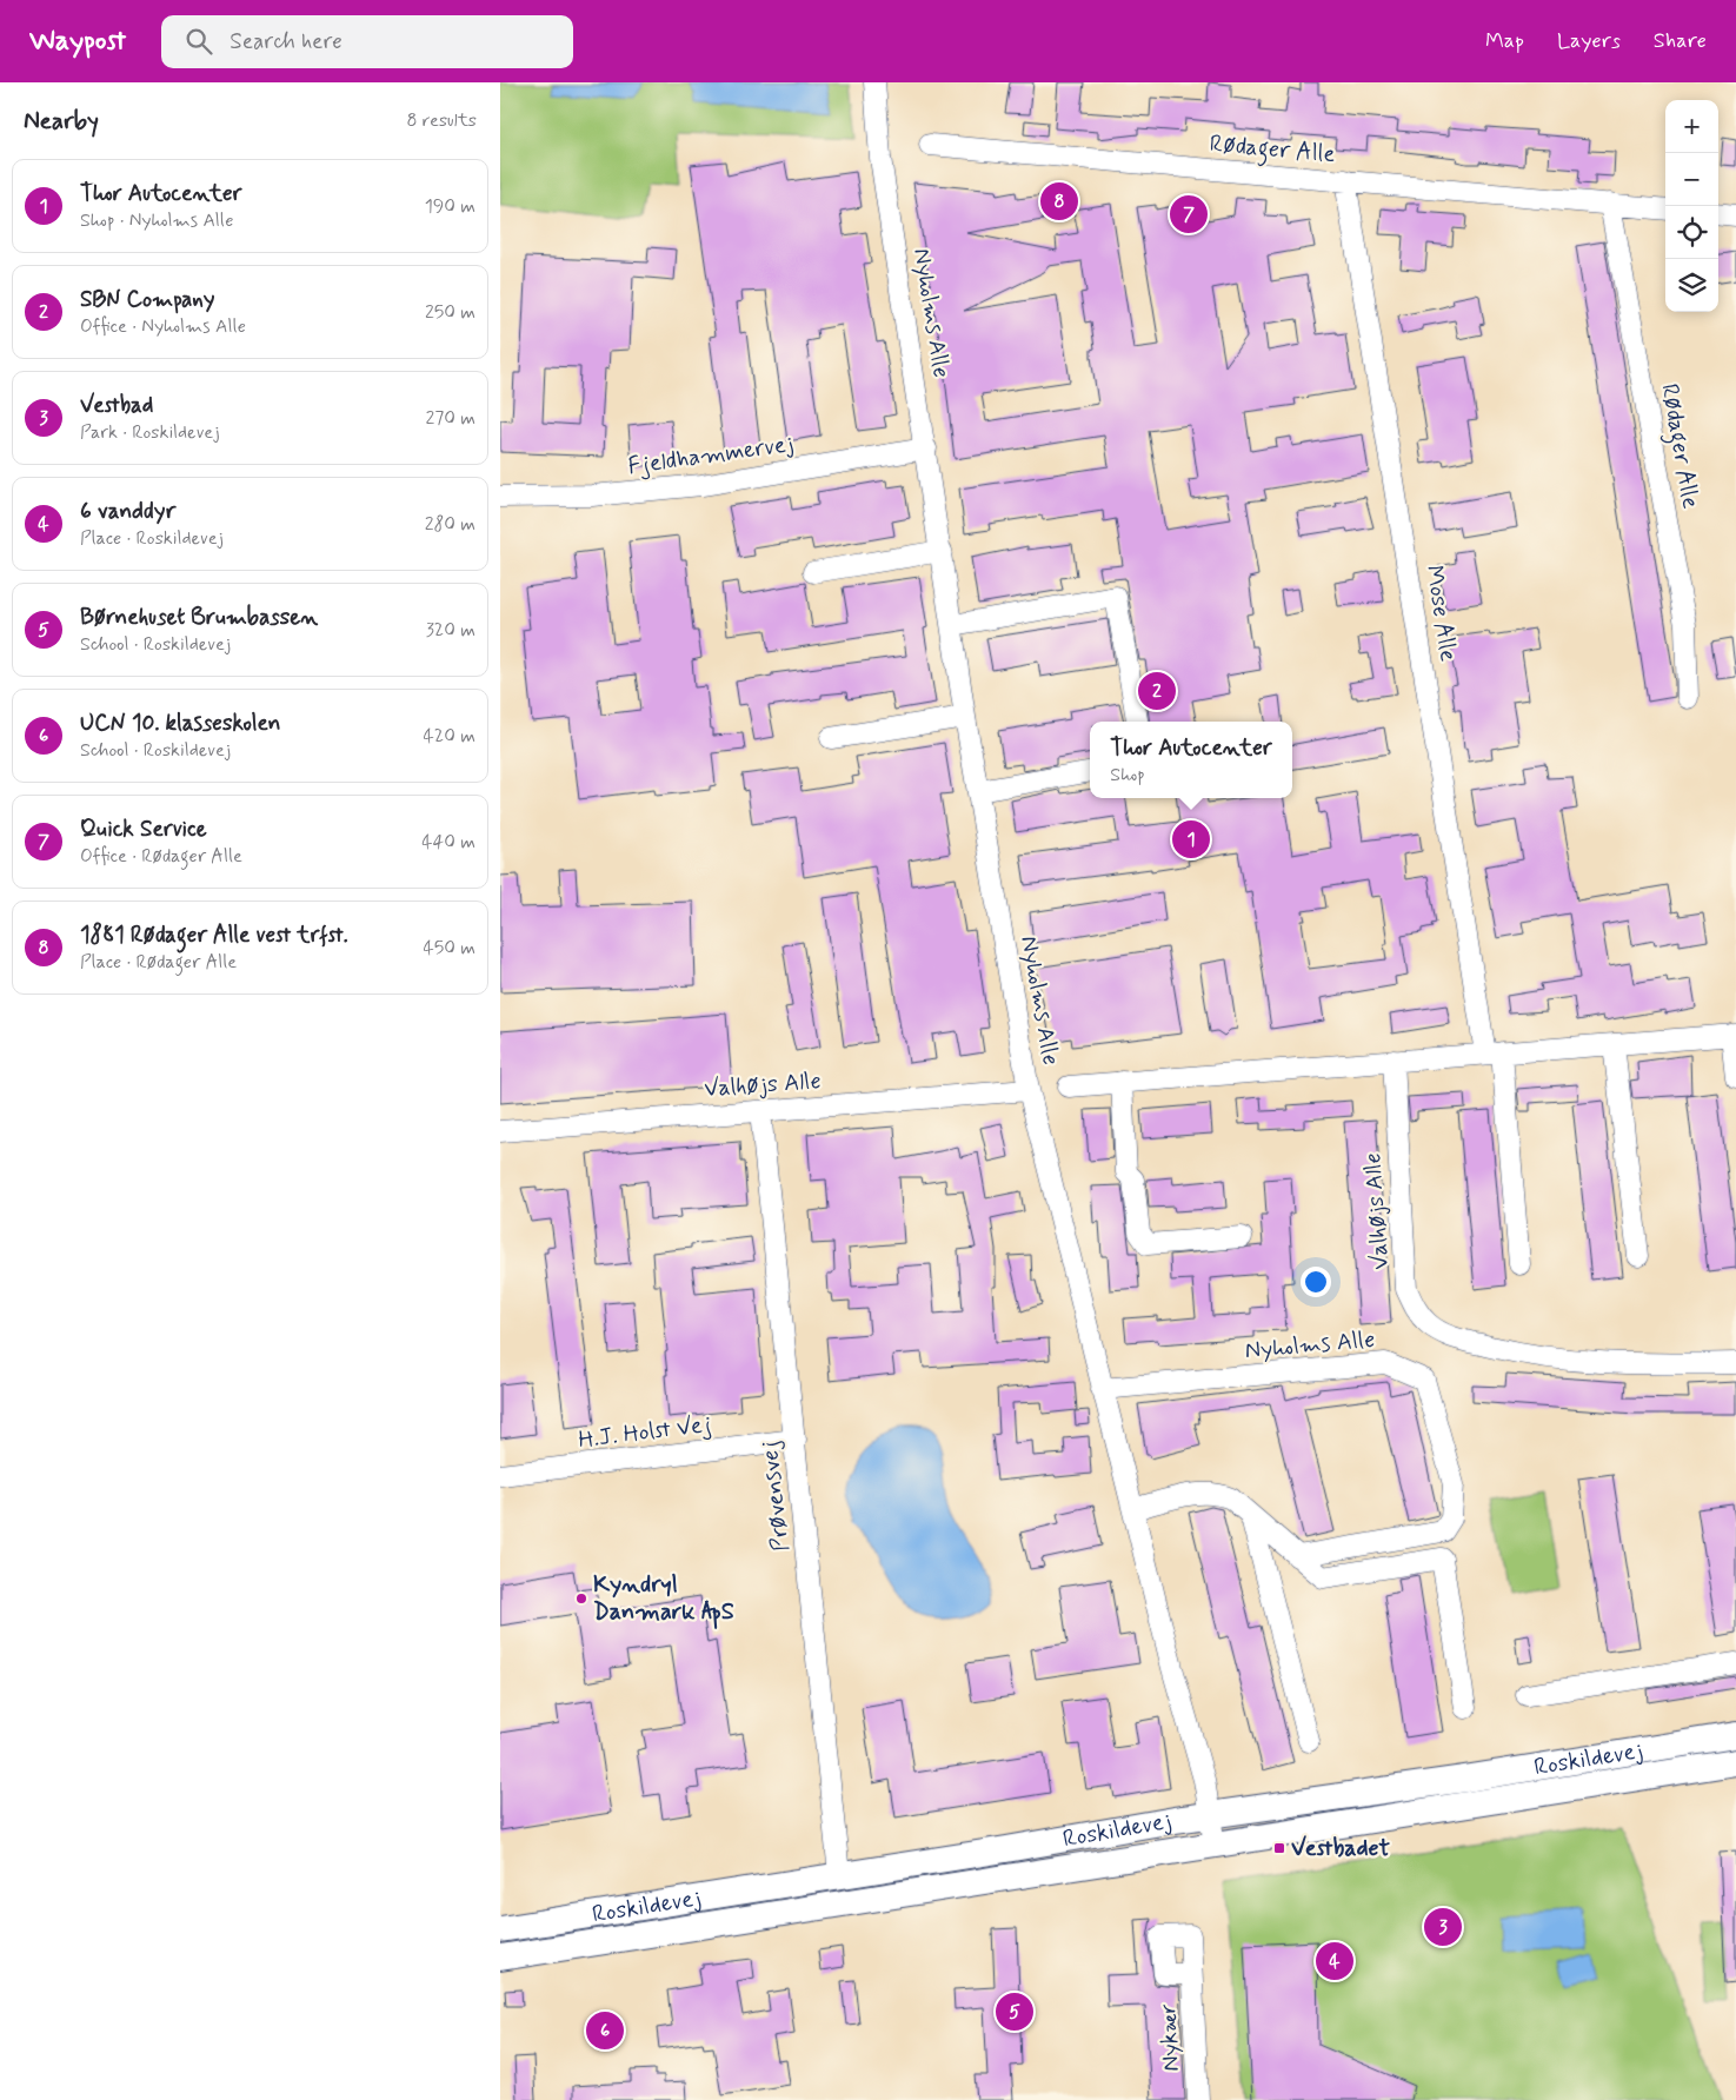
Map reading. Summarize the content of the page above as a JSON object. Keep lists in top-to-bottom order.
{
  "streets": {
    "main road": ["Roskildevej"],
    "street": [
      "Rødager Alle",
      "Nyholms Alle",
      "Fjeldhammervej",
      "Mose Alle",
      "Valhøjs Alle",
      "H.J. Holst Vej",
      "Prøvensvej",
      "Nykær"
    ]
  },
  "crossings": [
    ["Rødager Alle", "Mose Alle"],
    ["Nyholms Alle", "Fjeldhammervej"],
    ["Nyholms Alle", "Valhøjs Alle"],
    ["Nyholms Alle", "Roskildevej"],
    ["Valhøjs Alle", "Prøvensvej"],
    ["H.J. Holst Vej", "Prøvensvej"],
    ["Prøvensvej", "Roskildevej"]
  ],
  "places": {
    "other": ["Kyndryl Danmark ApS"],
    "transit": ["Vestbadet"]
  },
  "page": {
    "header": "Waypost",
    "search": "Search here",
    "nav": ["Map", "Layers", "Share"],
    "heading": ["Nearby", "8 results"],
    "map_buttons": ["+", "−"],
    "list": [
      {
        "mark": "1",
        "name": "Thor Autocenter",
        "note": "Shop · Nyholms Alle",
        "value": "190 m"
      },
      {
        "mark": "2",
        "name": "SBN Company",
        "note": "Office · Nyholms Alle",
        "value": "250 m"
      },
      {
        "mark": "3",
        "name": "Vestbad",
        "note": "Park · Roskildevej",
        "value": "270 m"
      },
      {
        "mark": "4",
        "name": "6 vanddyr",
        "note": "Place · Roskildevej",
        "value": "280 m"
      },
      {
        "mark": "5",
        "name": "Børnehuset Brumbassen",
        "note": "School · Roskildevej",
        "value": "320 m"
      },
      {
        "mark": "6",
        "name": "UCN 10. klasseskolen",
        "note": "School · Roskildevej",
        "value": "420 m"
      },
      {
        "mark": "7",
        "name": "Quick Service",
        "note": "Office · Rødager Alle",
        "value": "440 m"
      },
      {
        "mark": "8",
        "name": "1881 Rødager Alle vest trfst.",
        "note": "Place · Rødager Alle",
        "value": "450 m"
      }
    ],
    "pins": [
      "8",
      "7",
      "2",
      "1",
      "3",
      "4",
      "5",
      "6"
    ],
    "popup": ["Thor Autocenter", "Shop"]
  }
}
